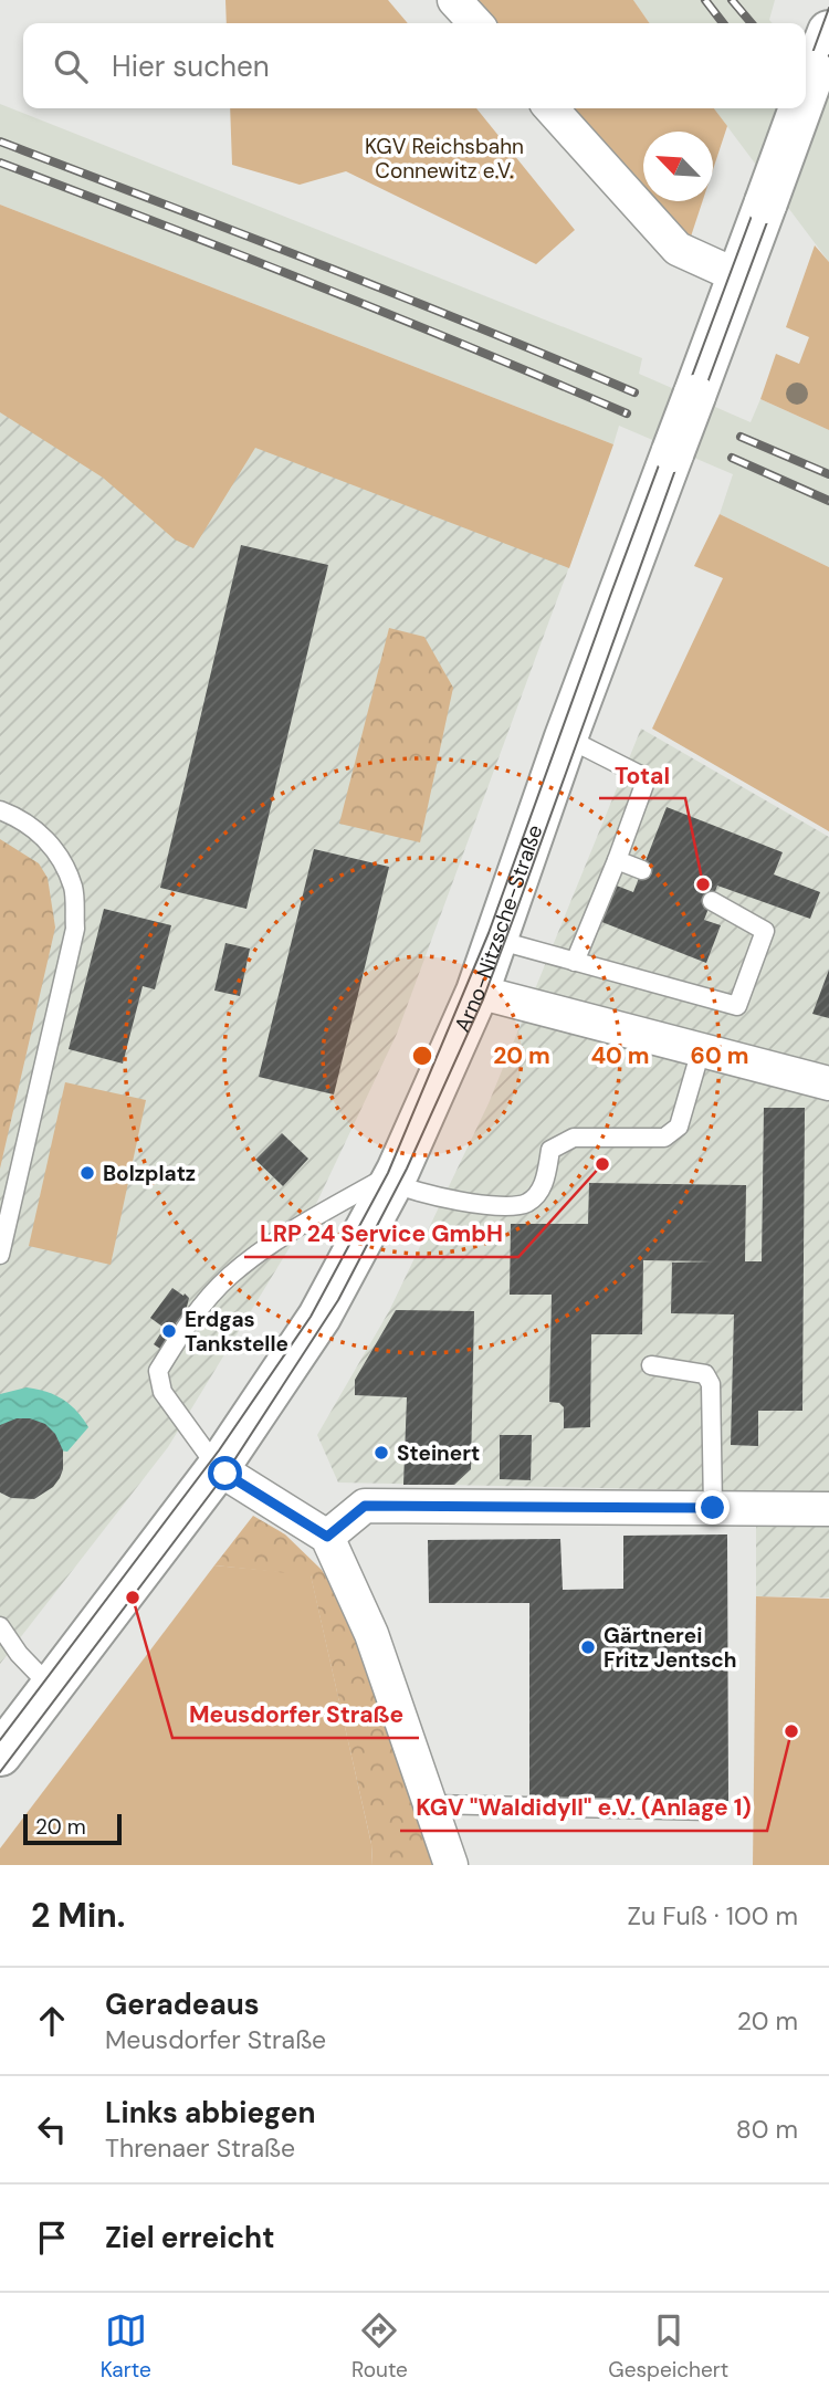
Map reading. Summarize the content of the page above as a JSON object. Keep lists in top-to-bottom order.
{
  "streets": {
    "main road": ["Arno-Nitzsche-Straße"]
  },
  "parks": ["KGV Reichsbahn Connewitz e.V."],
  "places": [
    "Total",
    "LRP 24 Service GmbH",
    "Bolzplatz",
    "Erdgas Tankstelle",
    "Steinert",
    "Meusdorfer Straße",
    "Gärtnerei Fritz Jentsch",
    "KGV \"Waldidyll\" e.V. (Anlage 1)"
  ],
  "scale_bar": "20 m",
  "north": "top left",
  "page": {
    "search": "Hier suchen",
    "scale": "20 m",
    "heading": ["2 Min.", "Zu Fuß · 100 m"],
    "list": [
      ["Geradeaus", "Meusdorfer Straße", "20 m"],
      ["Links abbiegen", "Threnaer Straße", "80 m"],
      "Ziel erreicht"
    ],
    "nav": ["Karte", "Route", "Gespeichert"]
  },
  "rings": ["20 m", "40 m", "60 m"]
}
